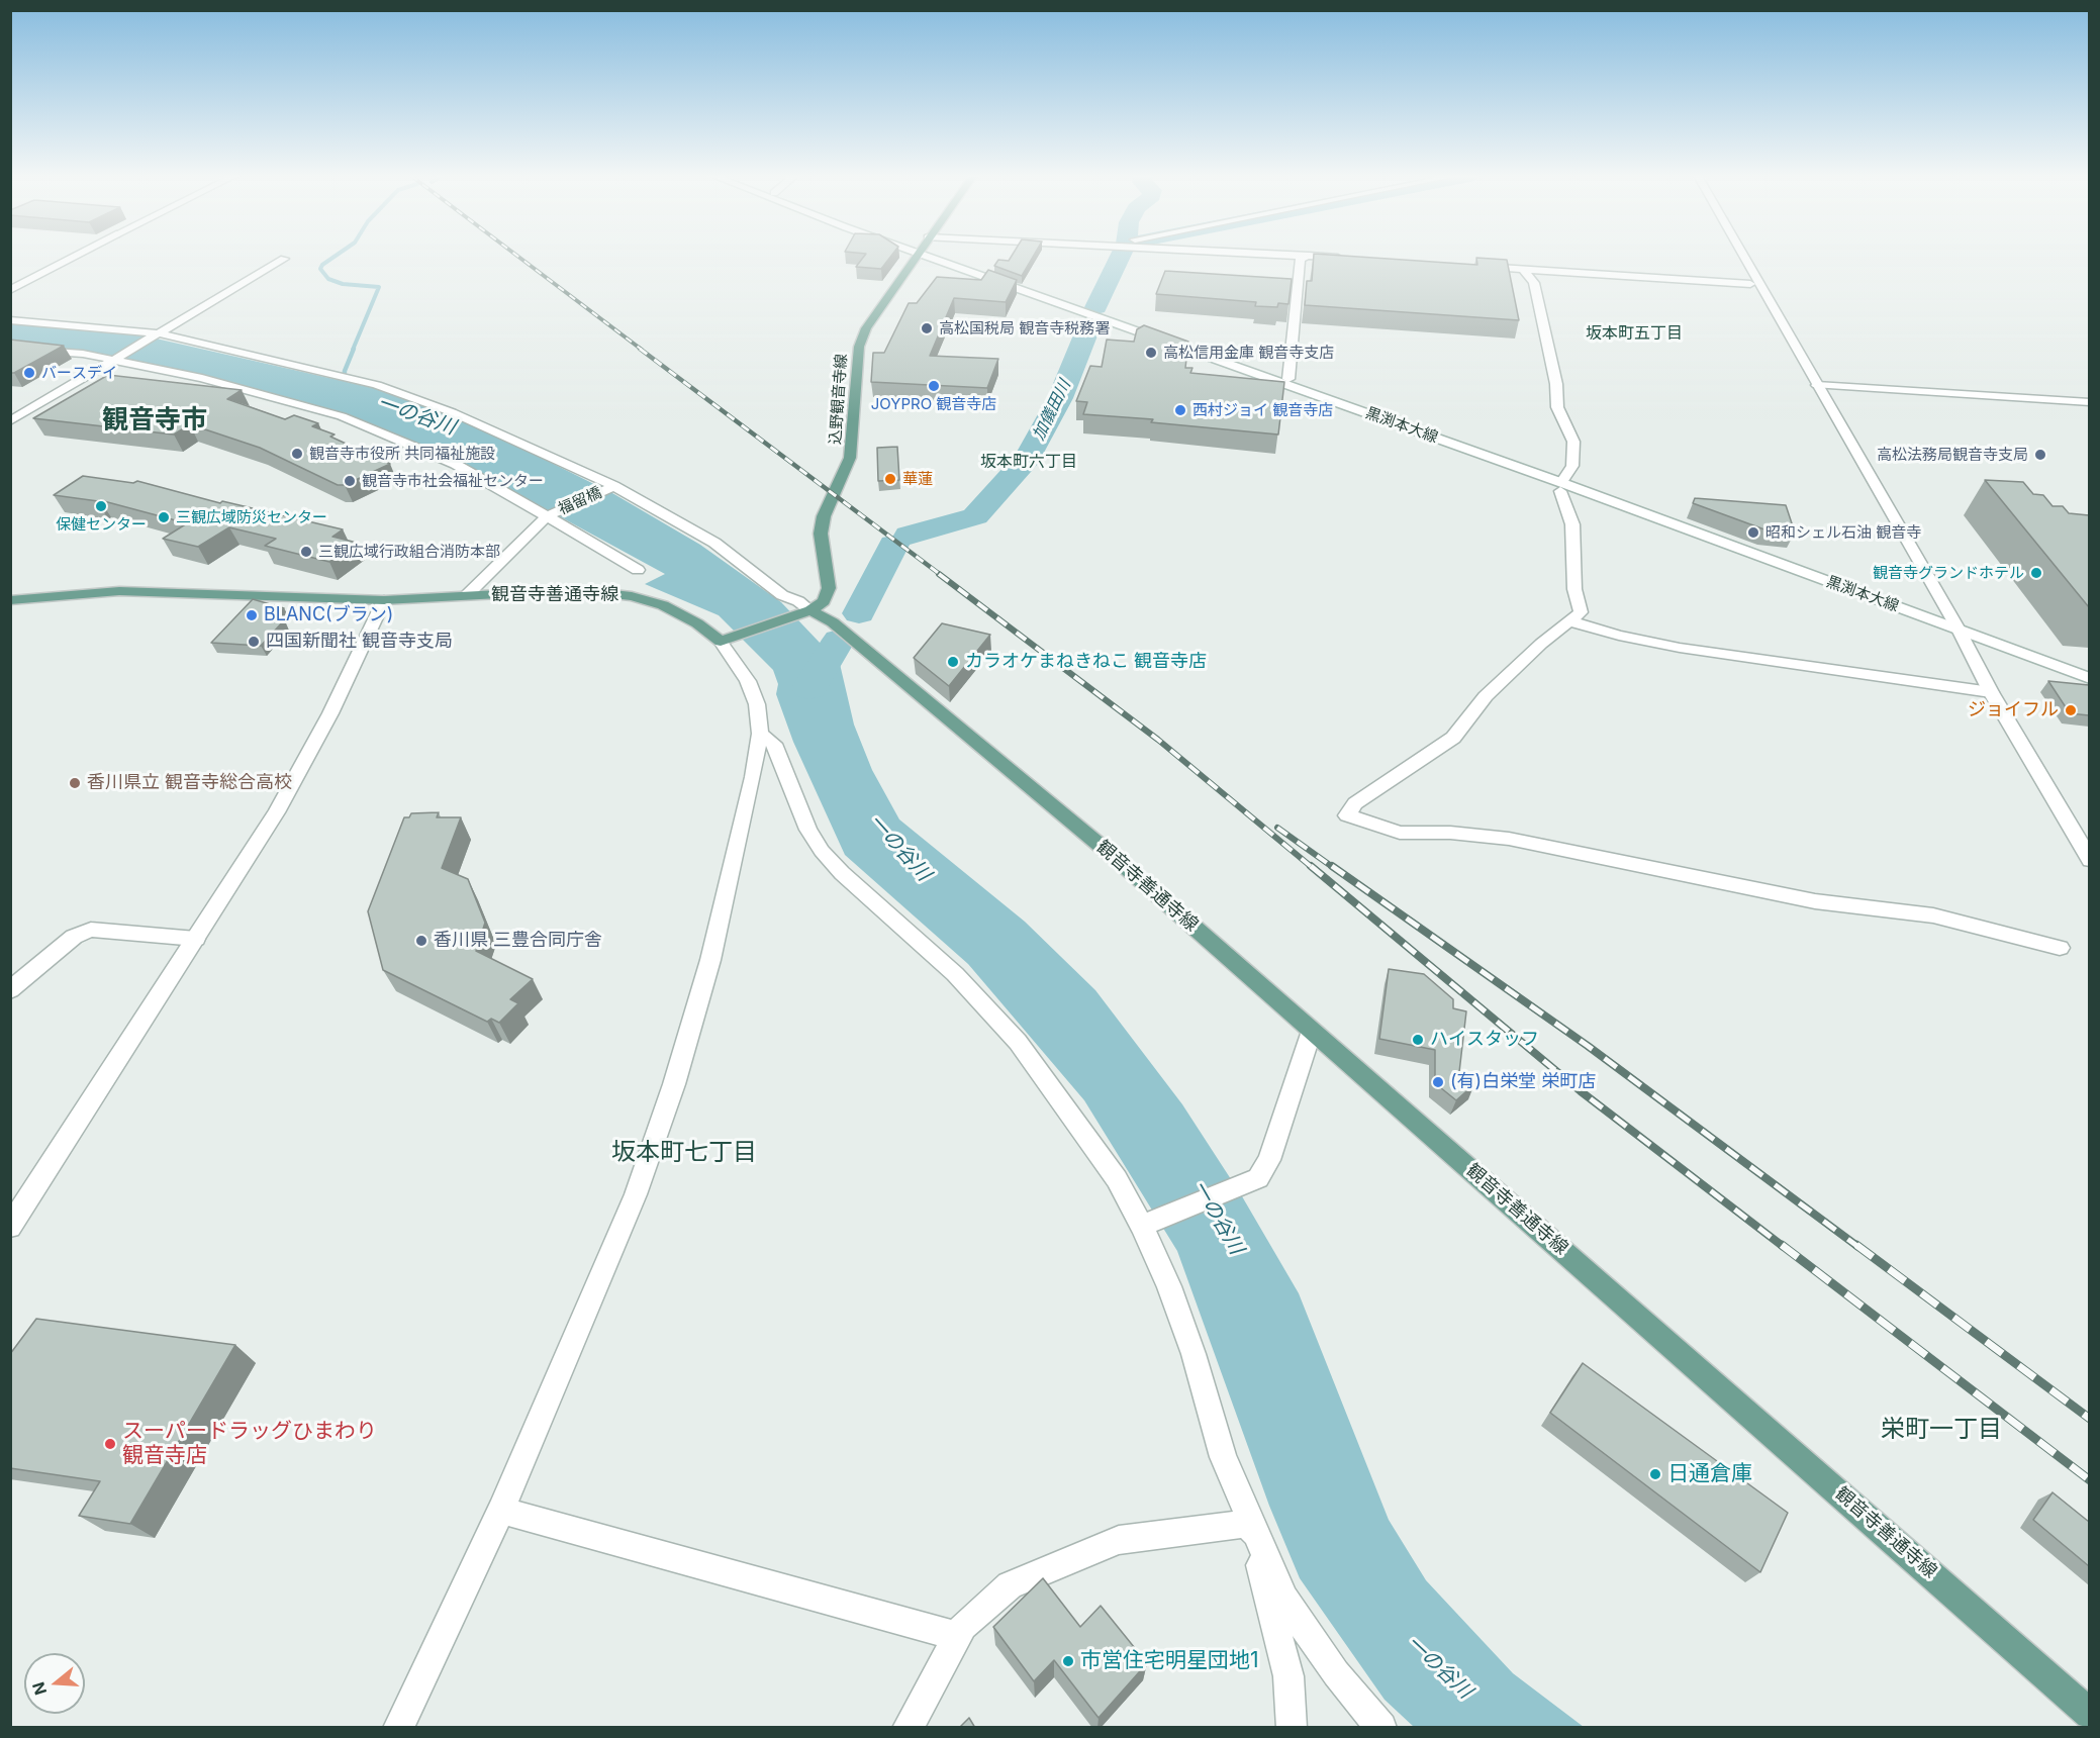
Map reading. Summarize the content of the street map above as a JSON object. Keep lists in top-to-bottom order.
{
  "streets": {
    "main road": ["込野観音寺線", "観音寺善通寺線"],
    "street": ["黒渕本大線", "福留橋"]
  },
  "crossings": [
    ["込野観音寺線", "観音寺善通寺線"]
  ],
  "districts": [
    "坂本町五丁目",
    "観音寺市",
    "坂本町六丁目",
    "坂本町七丁目",
    "栄町一丁目"
  ],
  "water": ["加儀田川", "一の谷川"],
  "places": [
    "高松国税局 観音寺税務署",
    "高松信用金庫 観音寺支店",
    "バースデイ",
    "JOYPRO 観音寺店",
    "西村ジョイ 観音寺店",
    "観音寺市役所 共同福祉施設",
    "高松法務局観音寺支局",
    "華蓮",
    "観音寺市社会福祉センター",
    "保健センター",
    "三観広域防災センター",
    "昭和シェル石油 観音寺",
    "三観広域行政組合消防本部",
    "観音寺グランドホテル",
    "BLANC(ブラン)",
    "四国新聞社 観音寺支局",
    "カラオケまねきねこ 観音寺店",
    "ジョイフル",
    "香川県立 観音寺総合高校",
    "香川県 三豊合同庁舎",
    "ハイスタッフ",
    "(有)白栄堂 栄町店",
    "スーパードラッグひまわり 観音寺店",
    "日通倉庫",
    "市営住宅明星団地1"
  ],
  "north": "left"
}
